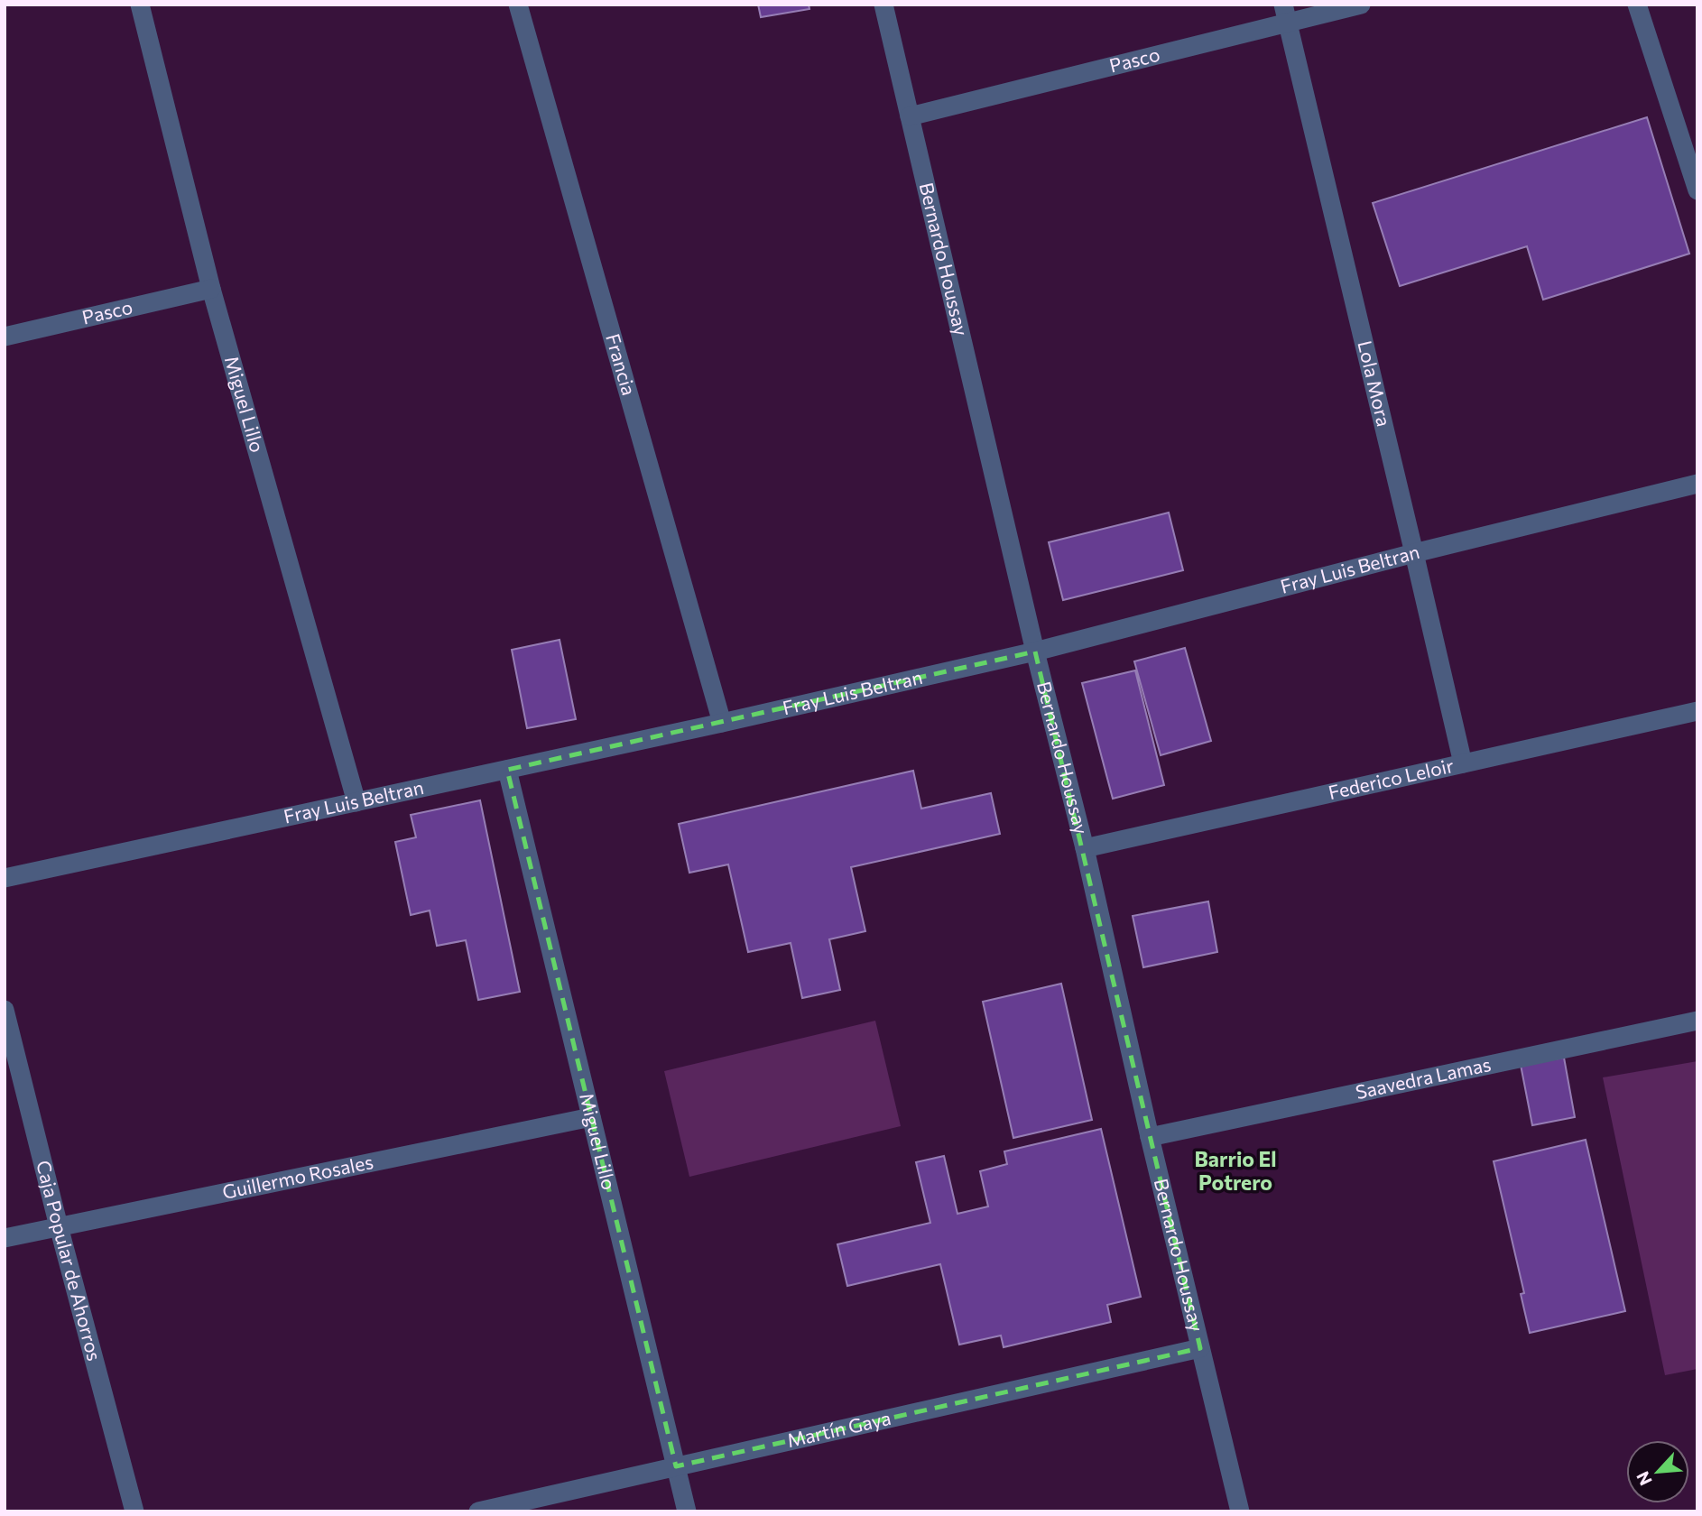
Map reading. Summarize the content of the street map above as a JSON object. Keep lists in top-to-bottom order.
{
  "streets": {
    "street": [
      "Pasco",
      "Bernardo Houssay",
      "Francia",
      "Lola Mora",
      "Miguel Lillo",
      "Fray Luis Beltran",
      "Federico Leloir",
      "Saavedra Lamas",
      "Guillermo Rosales",
      "Caja Popular de Ahorros",
      "Martín Gaya"
    ]
  },
  "crossings": [
    ["Pasco", "Bernardo Houssay"],
    ["Pasco", "Lola Mora"],
    ["Pasco", "Miguel Lillo"],
    ["Bernardo Houssay", "Fray Luis Beltran"],
    ["Bernardo Houssay", "Federico Leloir"],
    ["Bernardo Houssay", "Saavedra Lamas"],
    ["Bernardo Houssay", "Martín Gaya"],
    ["Francia", "Fray Luis Beltran"],
    ["Lola Mora", "Fray Luis Beltran"],
    ["Lola Mora", "Federico Leloir"],
    ["Miguel Lillo", "Fray Luis Beltran"],
    ["Miguel Lillo", "Guillermo Rosales"],
    ["Miguel Lillo", "Martín Gaya"],
    ["Guillermo Rosales", "Caja Popular de Ahorros"]
  ],
  "districts": ["Barrio El Potrero"],
  "north": "bottom left"
}
